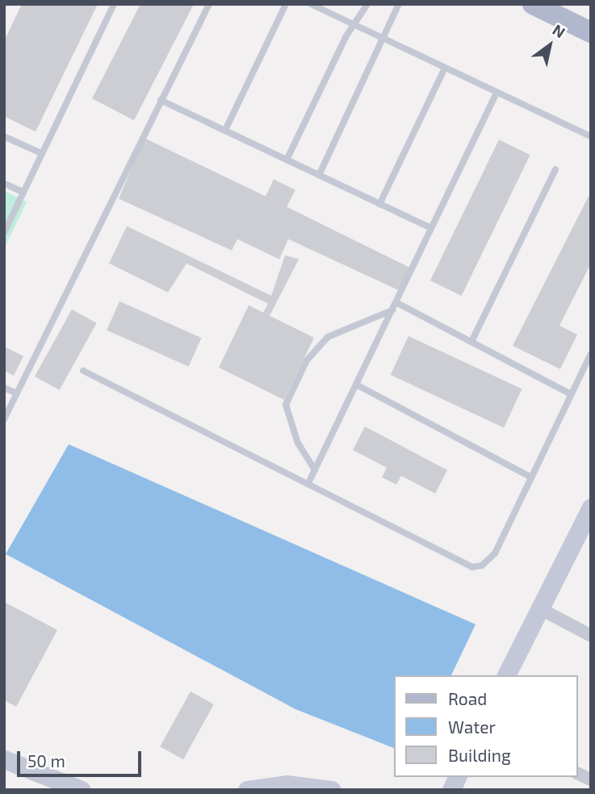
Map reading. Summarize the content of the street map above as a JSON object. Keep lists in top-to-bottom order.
{
  "legend": ["Road", "Water", "Building"],
  "scale_bar": "50 m",
  "north": "top right"
}
